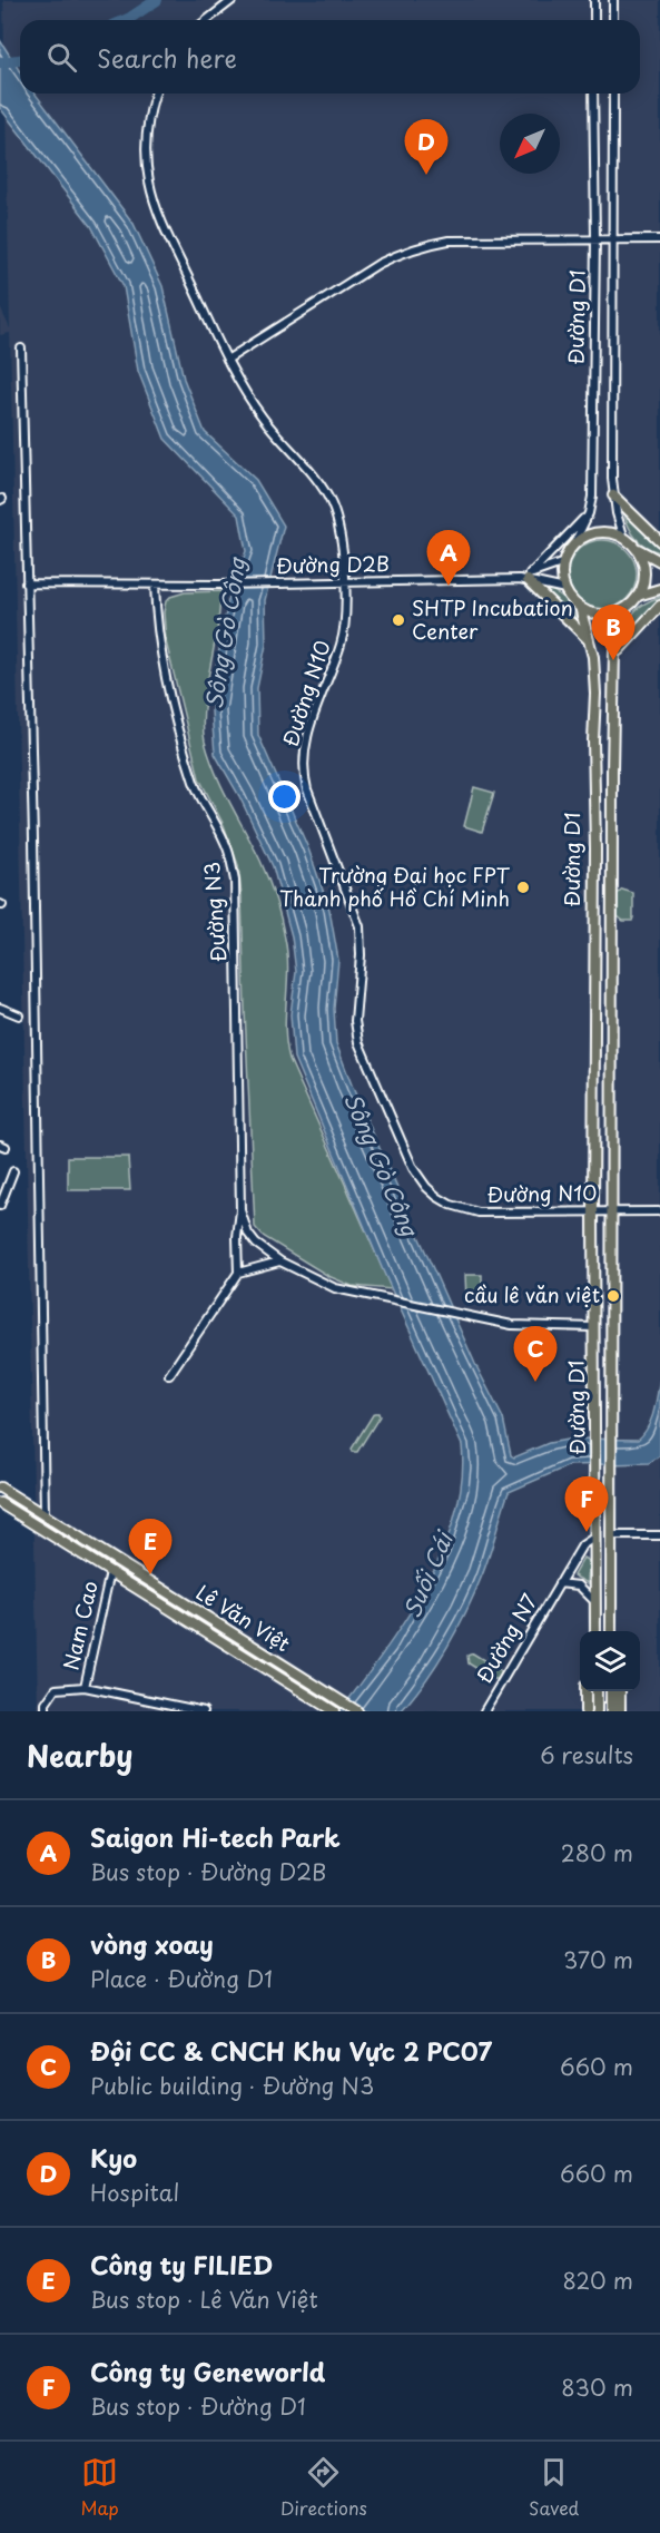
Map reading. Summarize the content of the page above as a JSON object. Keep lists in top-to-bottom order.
{
  "streets": {
    "main road": ["Đường D1", "Lê Văn Việt"],
    "street": [
      "Đường D2B",
      "Đường N10",
      "Đường N3",
      "Nam Cao",
      "Đường N7"
    ]
  },
  "crossings": [
    ["Đường D1", "Đường D2B"],
    ["Đường D1", "Đường N10"],
    ["Đường D1", "Đường N3"],
    ["Đường D1", "Đường N7"],
    ["Đường D2B", "Đường N10"],
    ["Đường D2B", "Đường N3"],
    ["Lê Văn Việt", "Nam Cao"]
  ],
  "water": ["Sông Gò Công", "Suối Cái"],
  "places": ["SHTP Incubation Center", "Trường Đại học FPT Thành phố Hồ Chí Minh", "cầu lê văn việt"],
  "north": "bottom left",
  "page": {
    "search": "Search here",
    "pins": [
      "D",
      "A",
      "B",
      "C",
      "F",
      "E"
    ],
    "heading": ["Nearby", "6 results"],
    "list": [
      {
        "mark": "A",
        "name": "Saigon Hi-tech Park",
        "note": "Bus stop · Đường D2B",
        "value": "280 m"
      },
      {
        "mark": "B",
        "name": "vòng xoay",
        "note": "Place · Đường D1",
        "value": "370 m"
      },
      {
        "mark": "C",
        "name": "Đội CC & CNCH Khu Vực 2 PC07",
        "note": "Public building · Đường N3",
        "value": "660 m"
      },
      {
        "mark": "D",
        "name": "Kyo",
        "note": "Hospital",
        "value": "660 m"
      },
      {
        "mark": "E",
        "name": "Công ty FILIED",
        "note": "Bus stop · Lê Văn Việt",
        "value": "820 m"
      },
      {
        "mark": "F",
        "name": "Công ty Geneworld",
        "note": "Bus stop · Đường D1",
        "value": "830 m"
      }
    ],
    "nav": ["Map", "Directions", "Saved"]
  }
}
